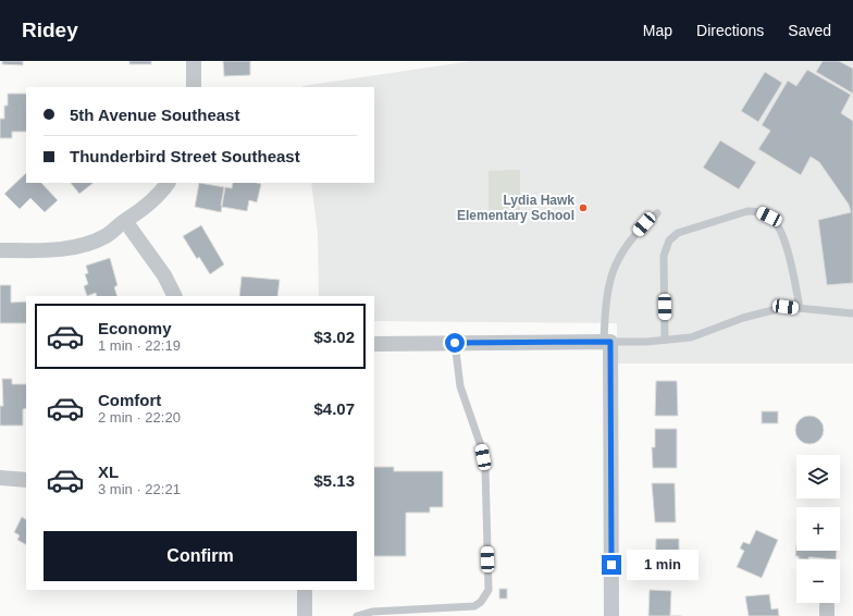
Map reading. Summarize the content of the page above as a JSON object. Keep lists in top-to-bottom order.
{
  "places": ["Lydia Hawk Elementary School"],
  "page": {
    "header": "Ridey",
    "nav": ["Map", "Directions", "Saved"],
    "banner": ["5th Avenue Southeast", "Thunderbird Street Southeast"],
    "list": [
      {
        "name": "Economy",
        "note": "1 min · 22:19",
        "value": "$3.02"
      },
      {
        "name": "Comfort",
        "note": "2 min · 22:20",
        "value": "$4.07"
      },
      {
        "name": "XL",
        "note": "3 min · 22:21",
        "value": "$5.13"
      }
    ],
    "map_buttons": ["+", "−"],
    "buttons": "Confirm",
    "bubble": "1 min"
  }
}
